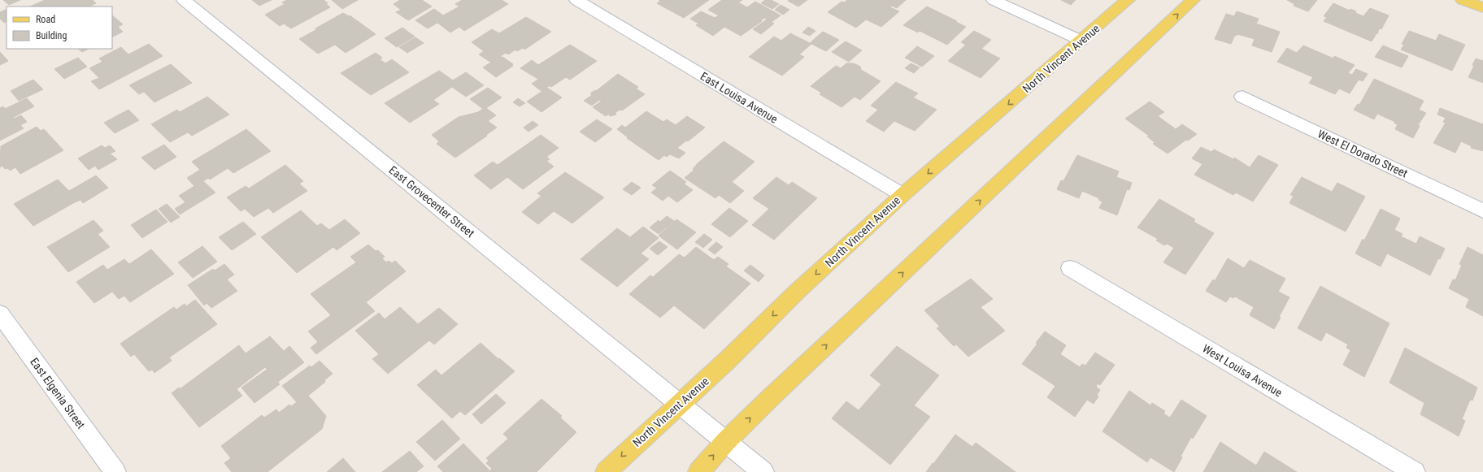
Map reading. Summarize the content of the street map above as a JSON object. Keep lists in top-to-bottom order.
{
  "streets": {
    "main road": ["North Vincent Avenue"],
    "street": [
      "East Louisa Avenue",
      "West El Dorado Street",
      "East Grovecenter Street",
      "West Louisa Avenue",
      "East Elgenia Street"
    ]
  },
  "crossings": [
    ["North Vincent Avenue", "East Louisa Avenue"],
    ["North Vincent Avenue", "East Grovecenter Street"]
  ],
  "legend": ["Road", "Building"]
}
